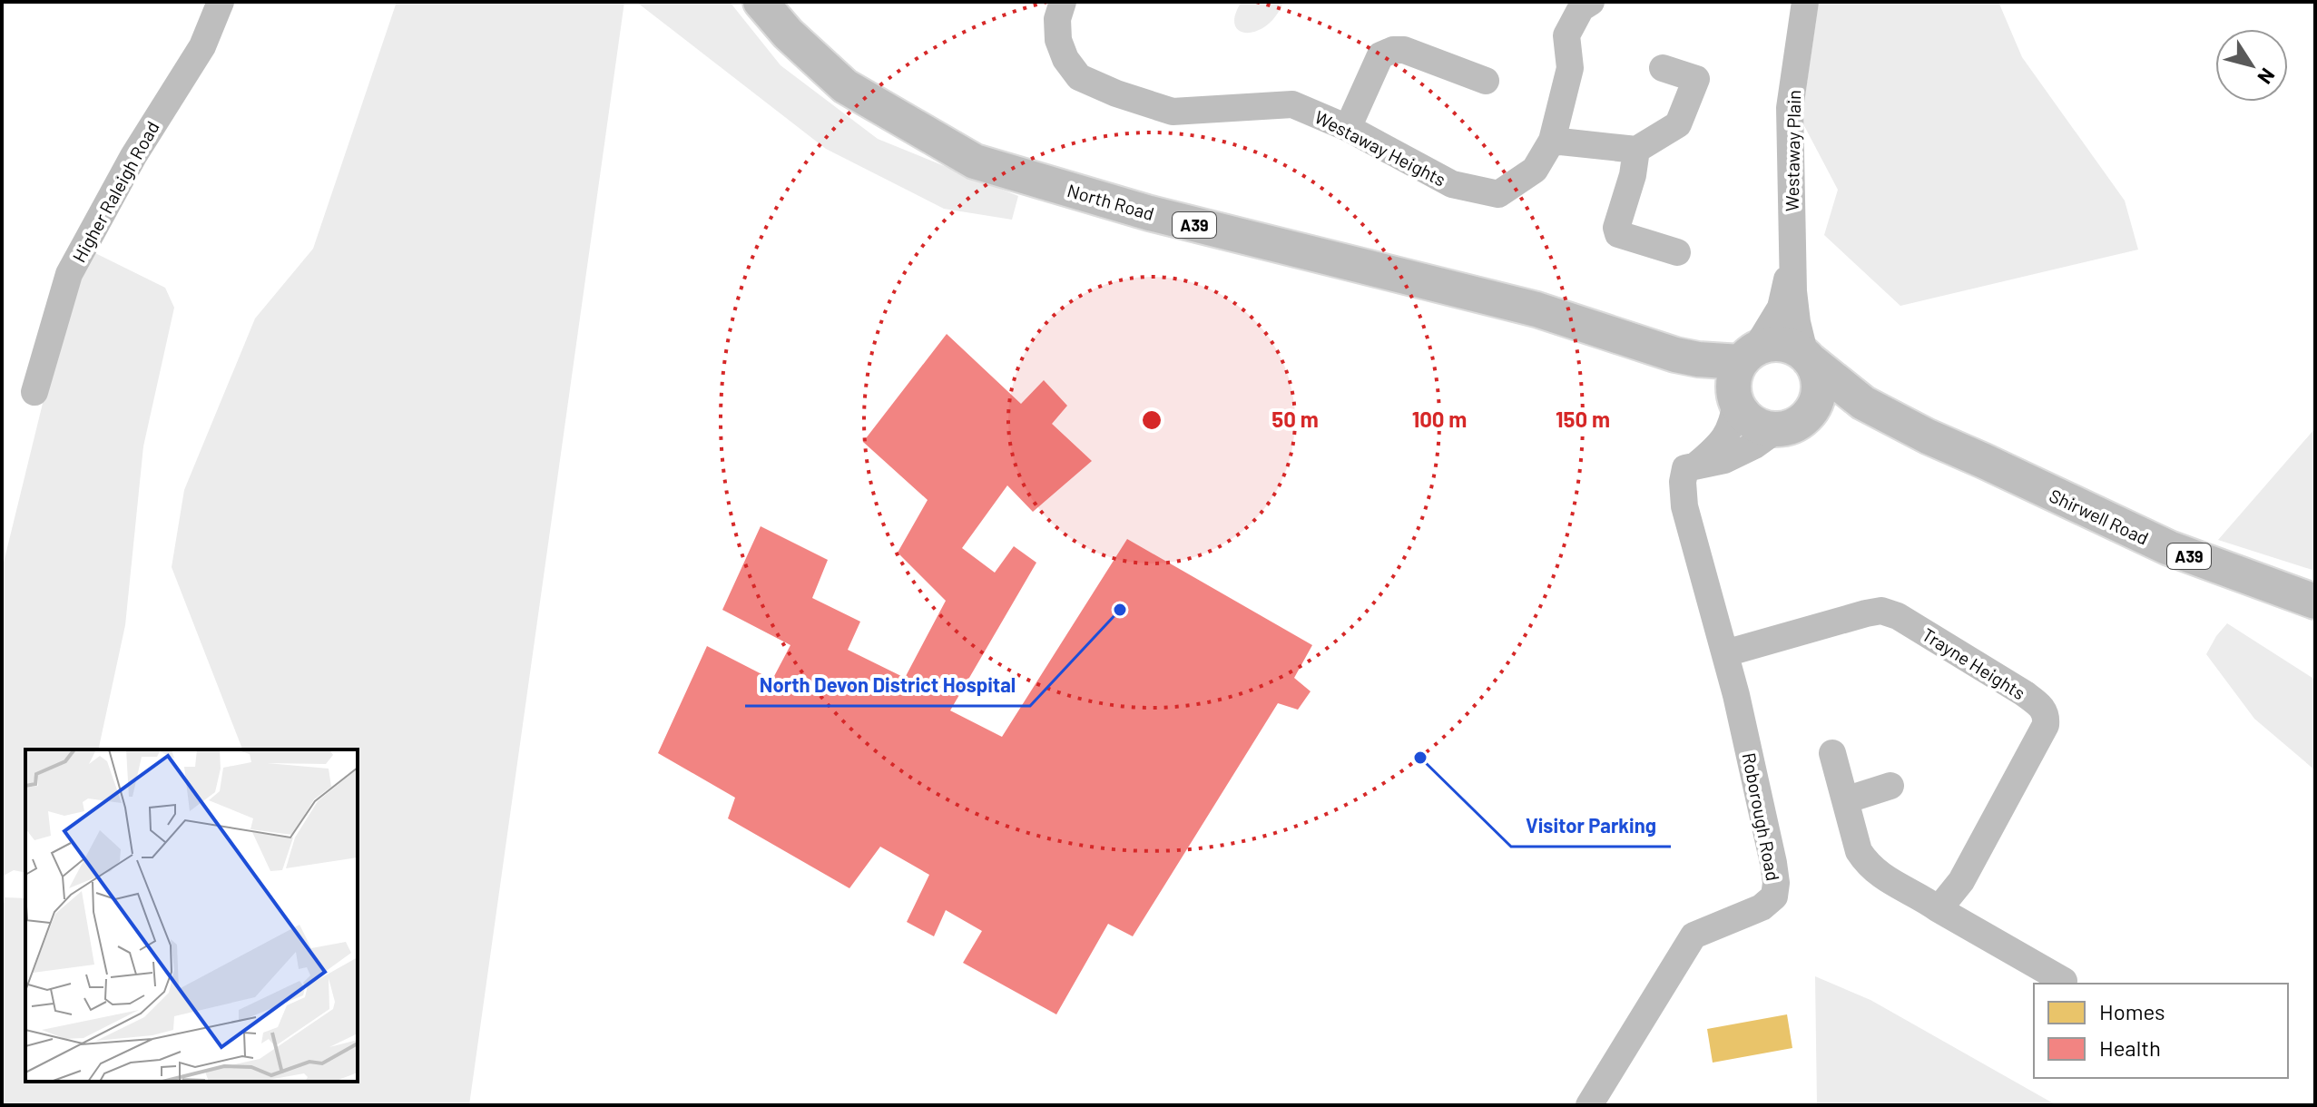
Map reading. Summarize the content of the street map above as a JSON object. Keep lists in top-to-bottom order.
{
  "streets": {
    "main road": ["North Road", "A39", "Shirwell Road"],
    "street": [
      "Westaway Heights",
      "Westaway Plain",
      "Higher Raleigh Road",
      "Trayne Heights",
      "Roborough Road"
    ]
  },
  "crossings": [
    ["Westaway Plain", "North Road"],
    ["Westaway Plain", "Shirwell Road"],
    ["Westaway Plain", "Roborough Road"],
    ["North Road", "Shirwell Road"],
    ["North Road", "Roborough Road"],
    ["Shirwell Road", "Roborough Road"],
    ["Trayne Heights", "Roborough Road"]
  ],
  "places": ["North Devon District Hospital", "Visitor Parking"],
  "legend": ["Homes", "Health"],
  "north": "bottom right",
  "rings": ["50 m", "100 m", "150 m"]
}
